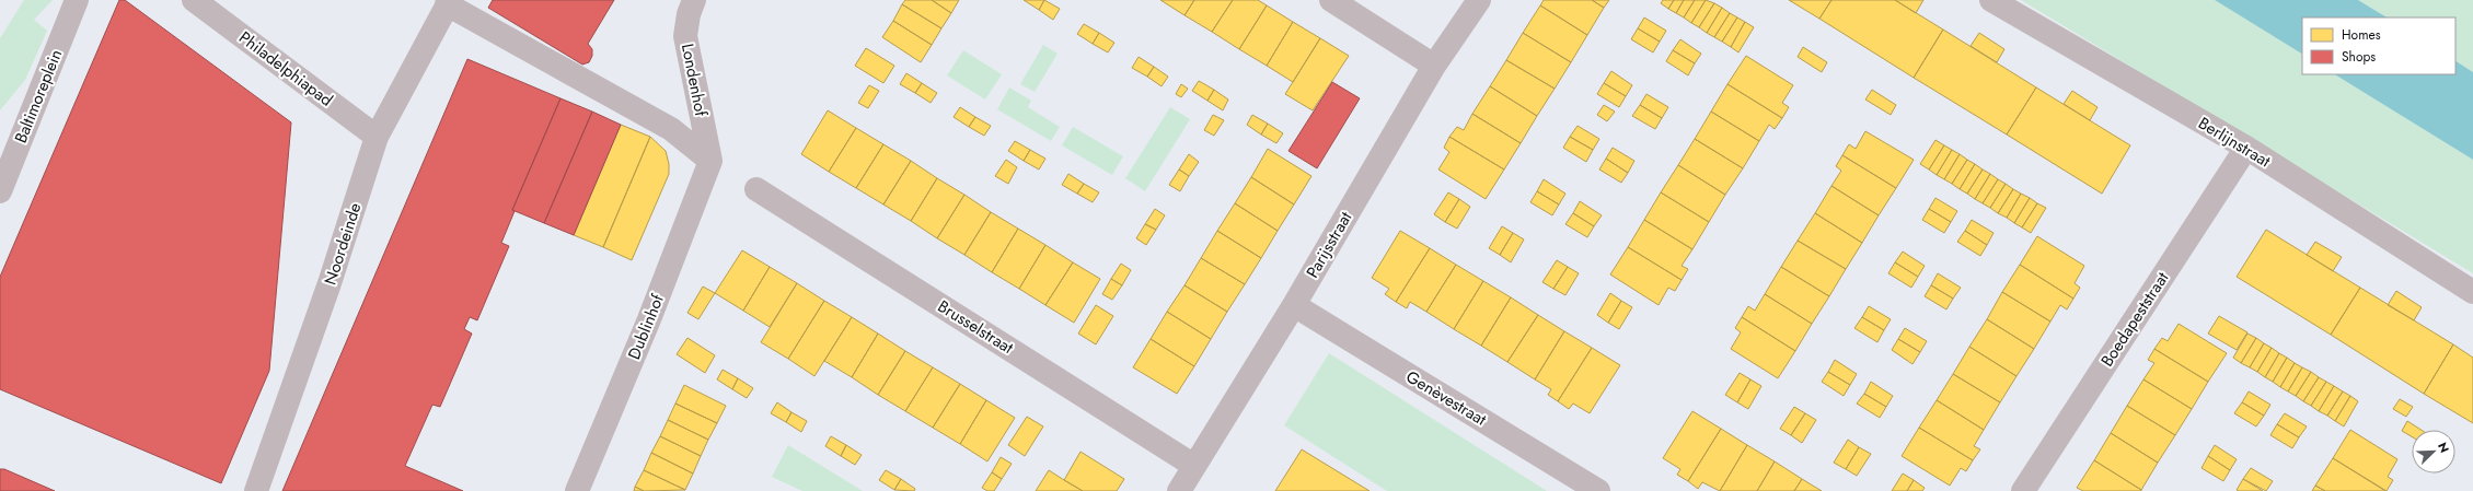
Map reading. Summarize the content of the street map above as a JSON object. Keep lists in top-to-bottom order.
{
  "streets": {
    "street": [
      "Philadelphiapad",
      "Londenhof",
      "Baltimoreplein",
      "Berlijnstraat",
      "Noordeinde",
      "Parijsstraat",
      "Boedapeststraat",
      "Dublinhof",
      "Brusselstraat",
      "Genèvestraat"
    ]
  },
  "crossings": [
    ["Philadelphiapad", "Noordeinde"],
    ["Londenhof", "Noordeinde"],
    ["Londenhof", "Dublinhof"],
    ["Berlijnstraat", "Boedapeststraat"],
    ["Noordeinde", "Dublinhof"],
    ["Parijsstraat", "Brusselstraat"],
    ["Parijsstraat", "Genèvestraat"]
  ],
  "legend": ["Homes", "Shops"],
  "north": "top right"
}
